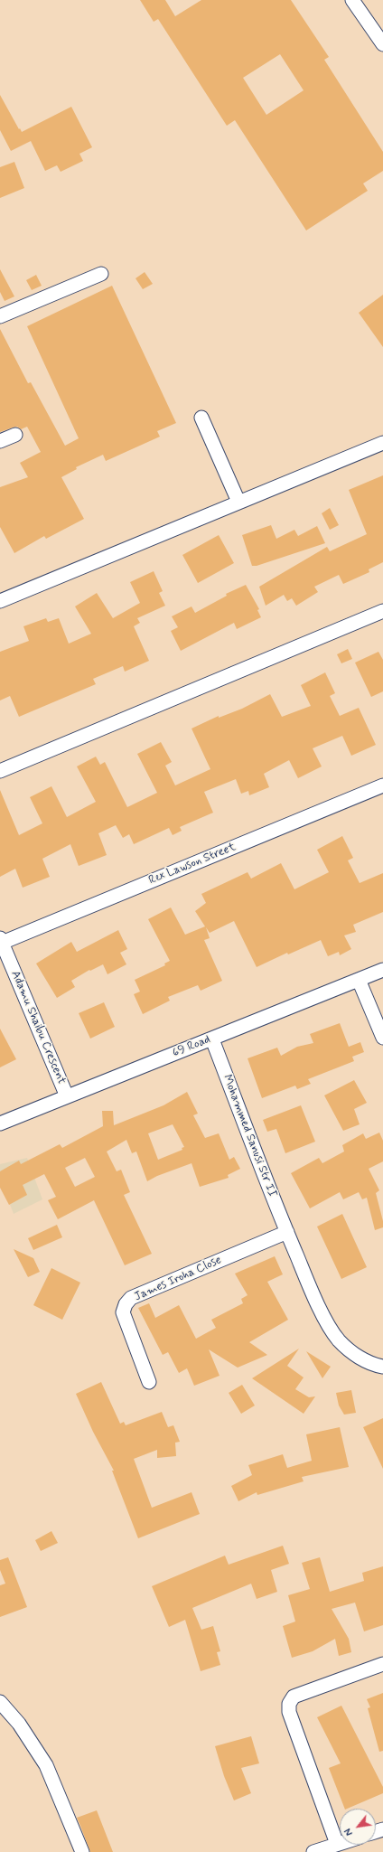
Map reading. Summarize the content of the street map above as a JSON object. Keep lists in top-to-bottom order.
{
  "streets": {
    "street": [
      "Rex Lawson Street",
      "Adamu Shaibu Crescent",
      "69 Road",
      "Mohammed Sanusi Str II",
      "James Iroha Close"
    ]
  },
  "crossings": [
    ["Rex Lawson Street", "Adamu Shaibu Crescent"],
    ["Adamu Shaibu Crescent", "69 Road"],
    ["69 Road", "Mohammed Sanusi Str II"],
    ["Mohammed Sanusi Str II", "James Iroha Close"]
  ],
  "north": "bottom left"
}
